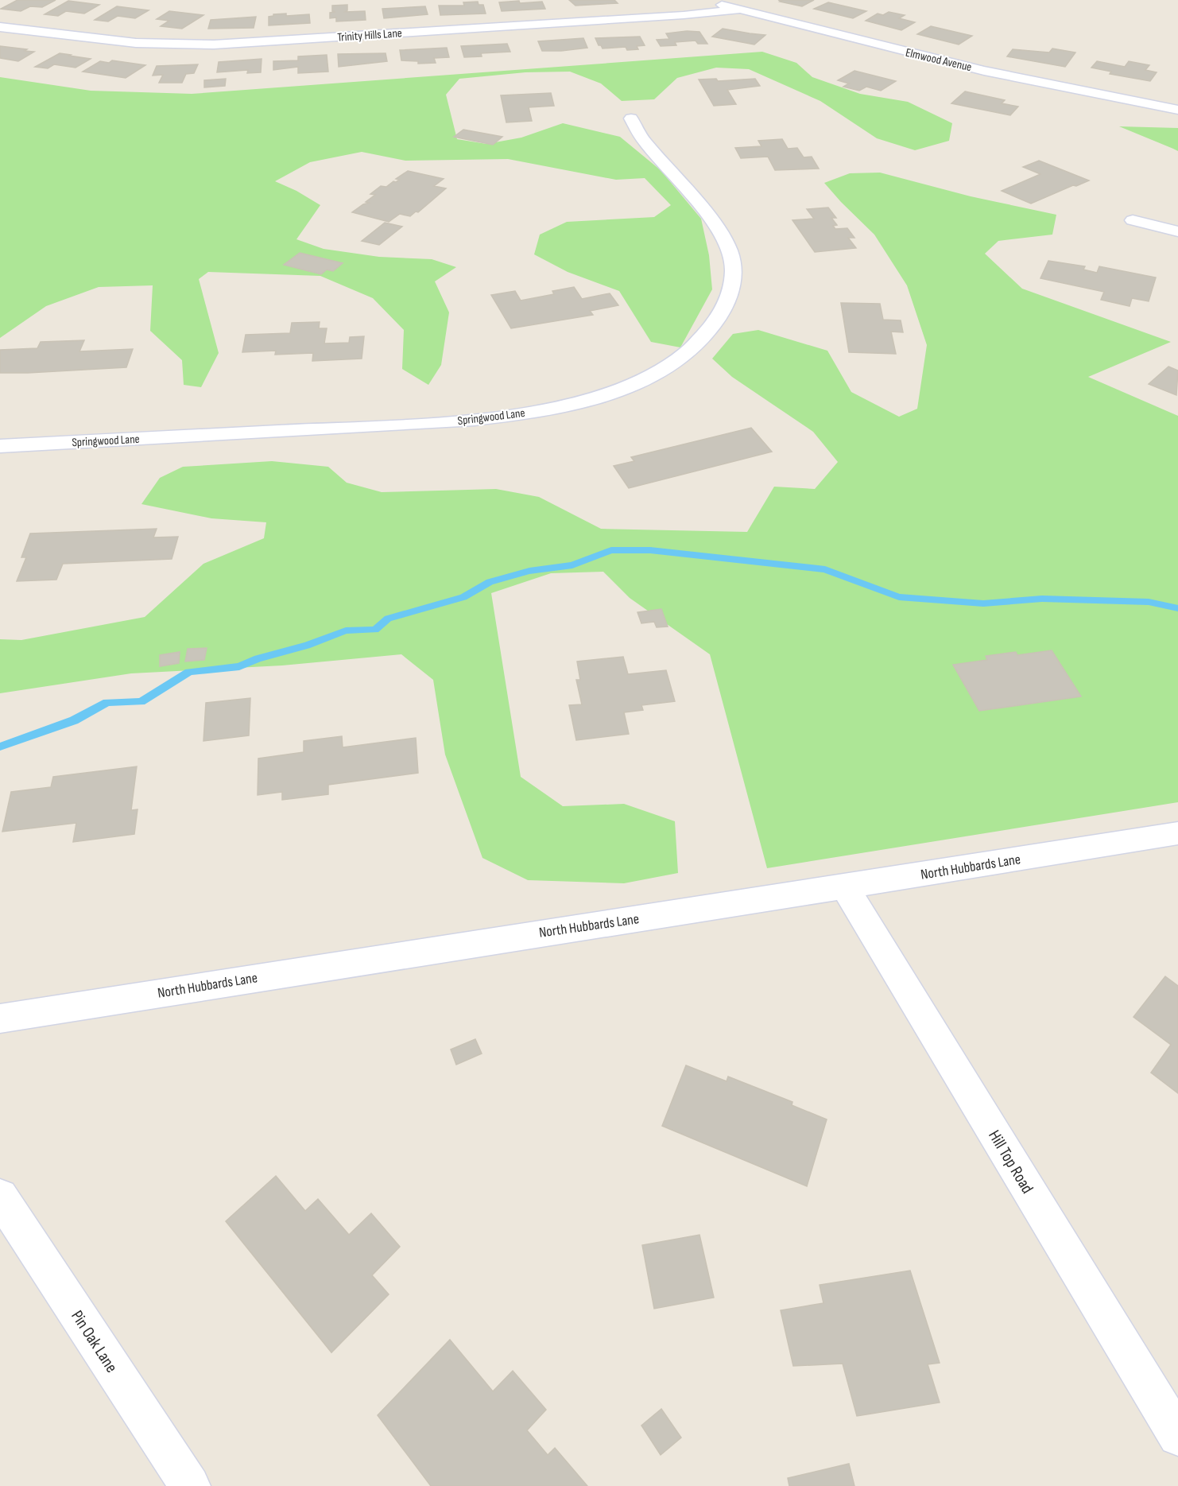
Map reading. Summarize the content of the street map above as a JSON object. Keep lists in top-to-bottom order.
{
  "streets": {
    "street": [
      "Trinity Hills Lane",
      "Elmwood Avenue",
      "Springwood Lane",
      "North Hubbards Lane",
      "Hill Top Road",
      "Pin Oak Lane"
    ]
  },
  "crossings": [
    ["Trinity Hills Lane", "Elmwood Avenue"],
    ["North Hubbards Lane", "Hill Top Road"]
  ]
}
